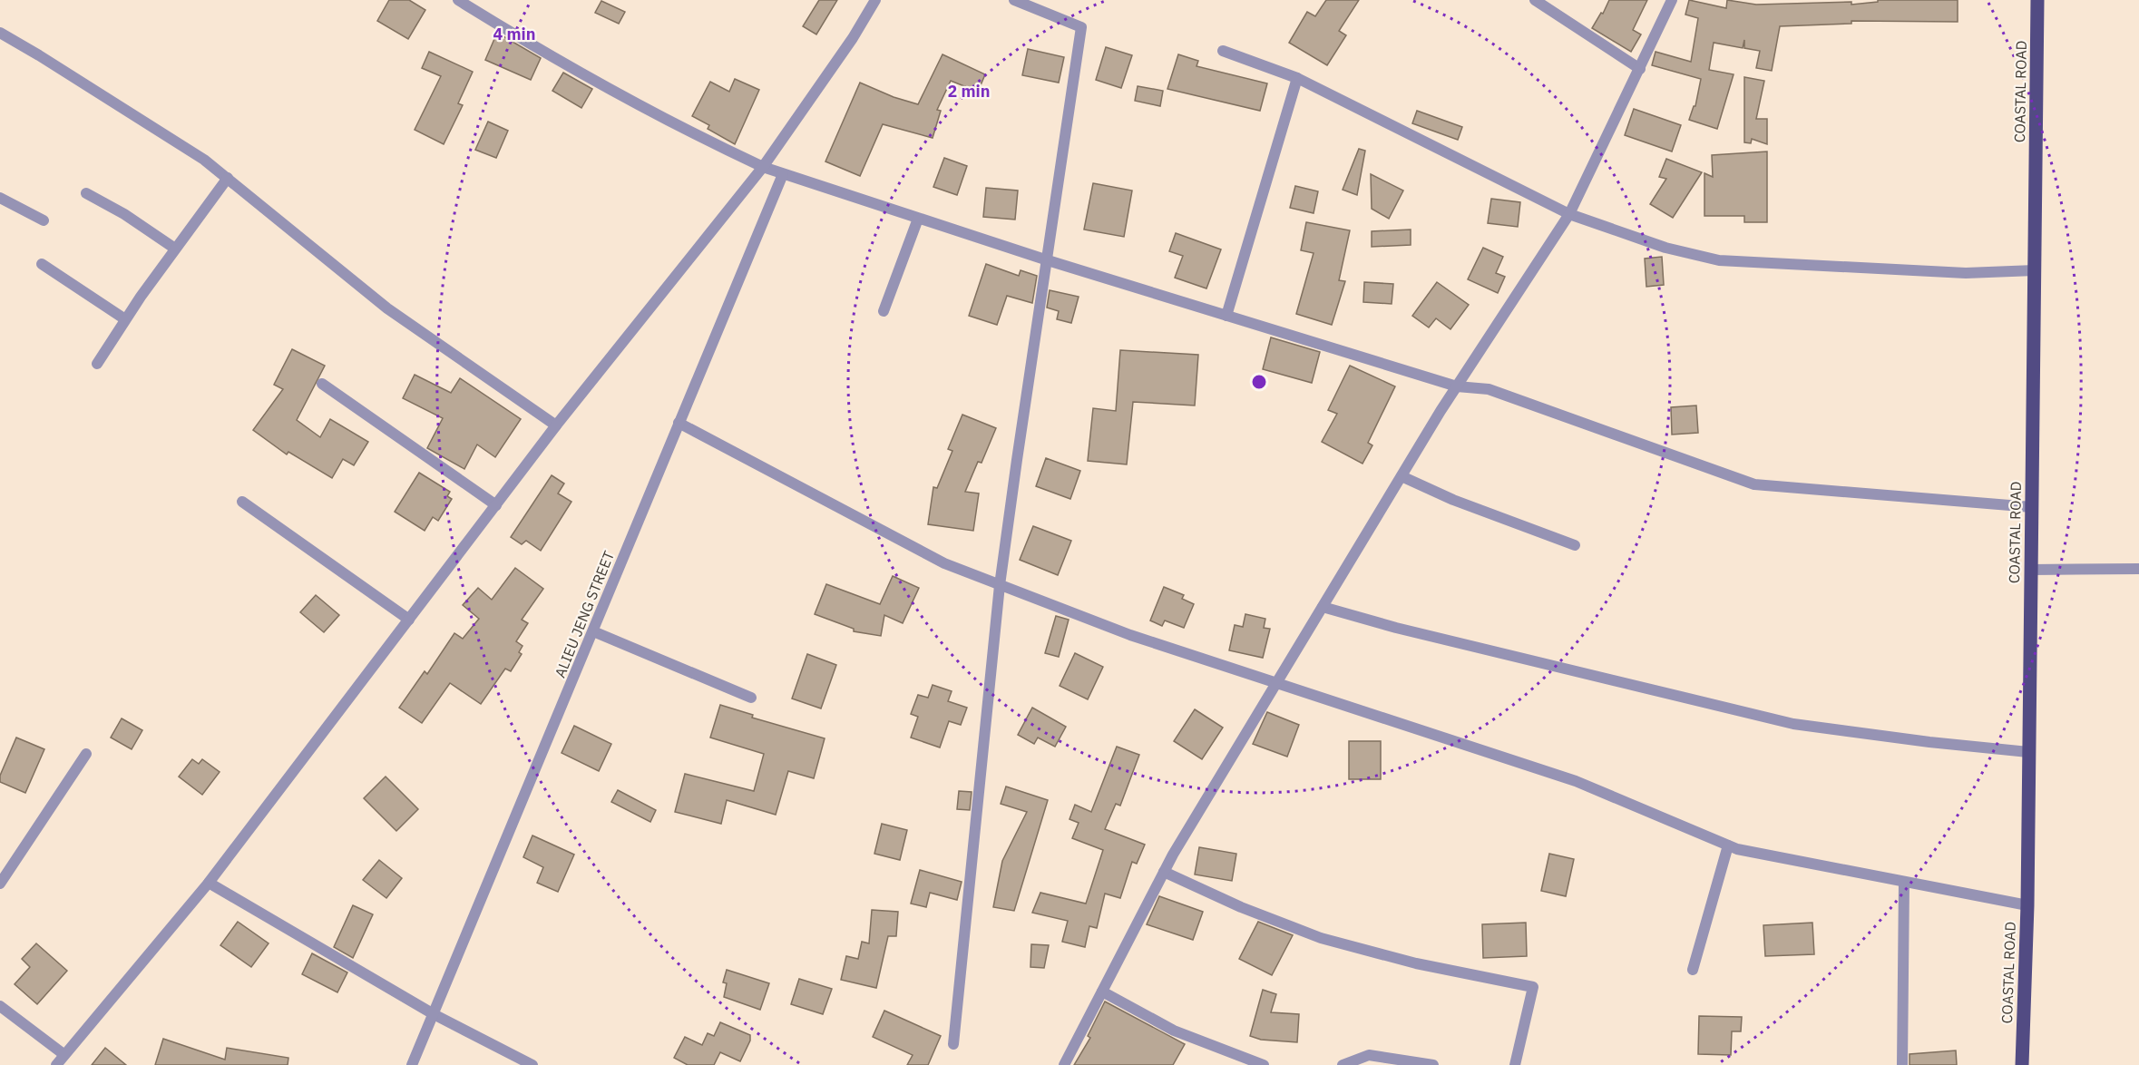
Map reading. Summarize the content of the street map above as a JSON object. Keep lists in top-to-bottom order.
{
  "streets": {
    "main road": ["COASTAL ROAD"],
    "street": ["ALIEU JENG STREET"]
  },
  "rings": ["4 min", "2 min"]
}
